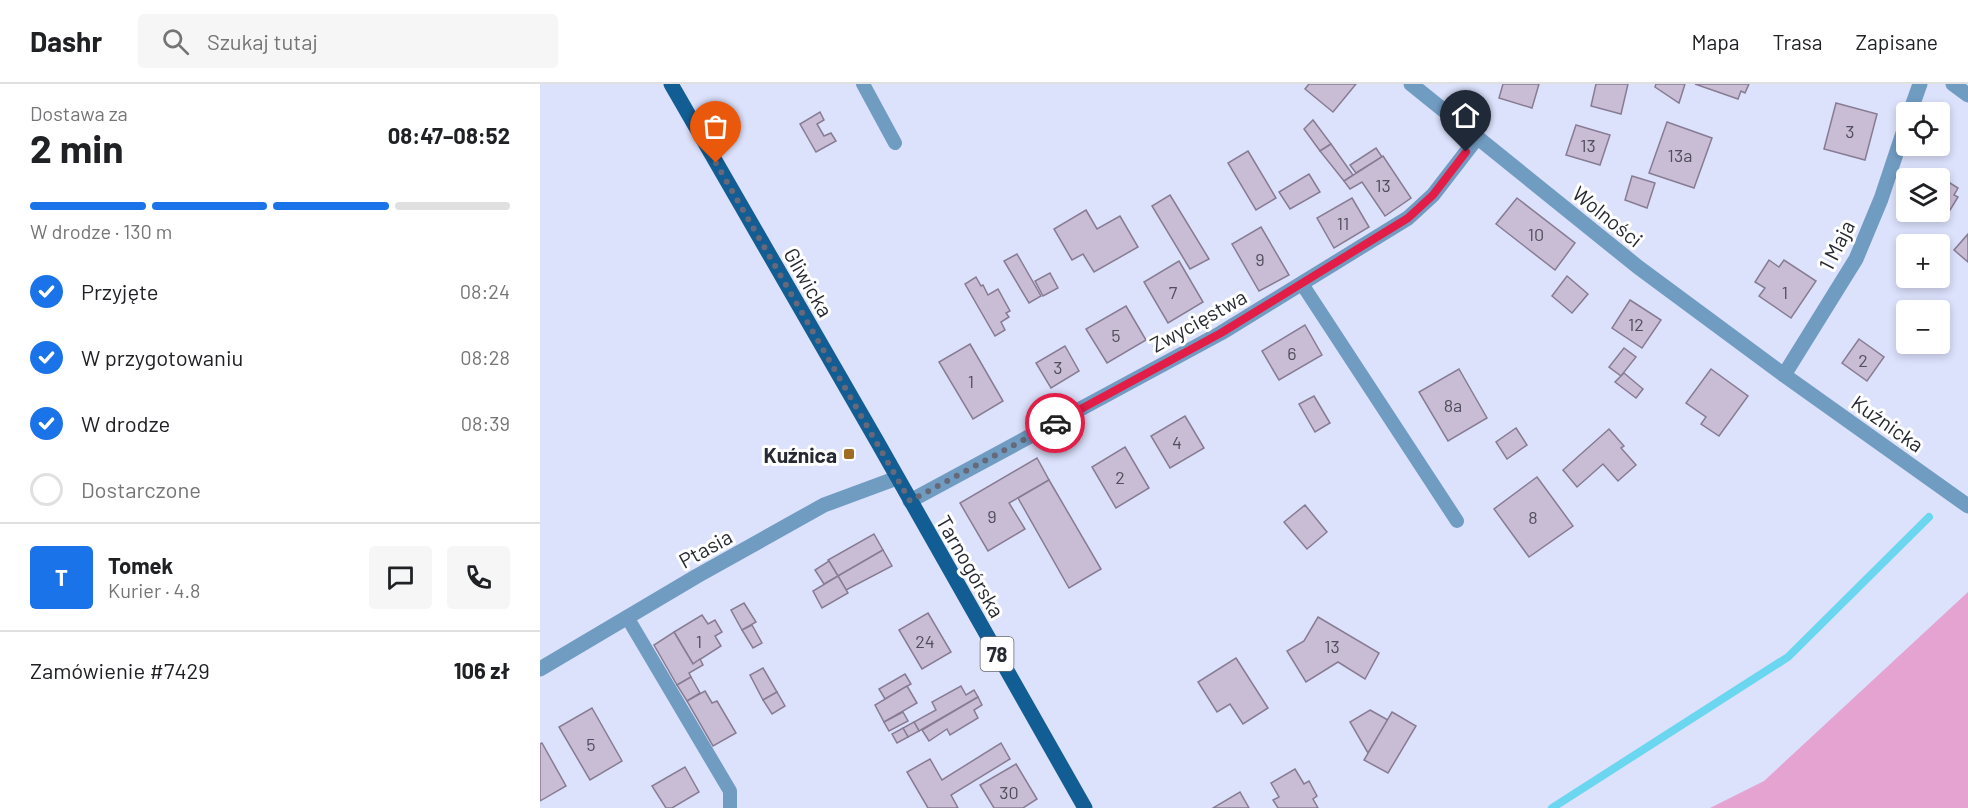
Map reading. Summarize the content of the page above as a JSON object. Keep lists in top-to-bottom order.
{
  "streets": {
    "main road": ["Gliwicka", "Tarnogórska", "78"],
    "street": [
      "Wolności",
      "1 Maja",
      "Zwycięstwa",
      "Kuźnicka",
      "Ptasia"
    ]
  },
  "crossings": [
    ["Wolności", "1 Maja"],
    ["Wolności", "Zwycięstwa"],
    ["Wolności", "Kuźnicka"],
    ["1 Maja", "Kuźnicka"],
    ["Gliwicka", "Zwycięstwa"],
    ["Gliwicka", "Ptasia"],
    ["Gliwicka", "Tarnogórska"],
    ["Zwycięstwa", "Tarnogórska"]
  ],
  "places": {
    "transit": ["Kuźnica"]
  },
  "house_numbers": [
    "3",
    "13",
    "13a",
    "13",
    "11",
    "10",
    "9",
    "7",
    "1",
    "12",
    "5",
    "6",
    "2",
    "3",
    "1",
    "8a",
    "4",
    "2",
    "9",
    "8",
    "1",
    "24",
    "13",
    "5",
    "30"
  ],
  "page": {
    "header": "Dashr",
    "search": "Szukaj tutaj",
    "nav": ["Mapa", "Trasa", "Zapisane"],
    "heading": ["2 min", "Dostawa za", "08:47–08:52"],
    "panel": [
      "Tomek",
      "Kurier · 4.8",
      "Zamówienie #7429",
      "106 zł"
    ],
    "map_buttons": ["+", "−"],
    "bar": "W drodze · 130 m",
    "list": [
      ["Przyjęte", "08:24"],
      ["W przygotowaniu", "08:28"],
      ["W drodze", "08:39"],
      "Dostarczone"
    ],
    "round": "T"
  }
}
